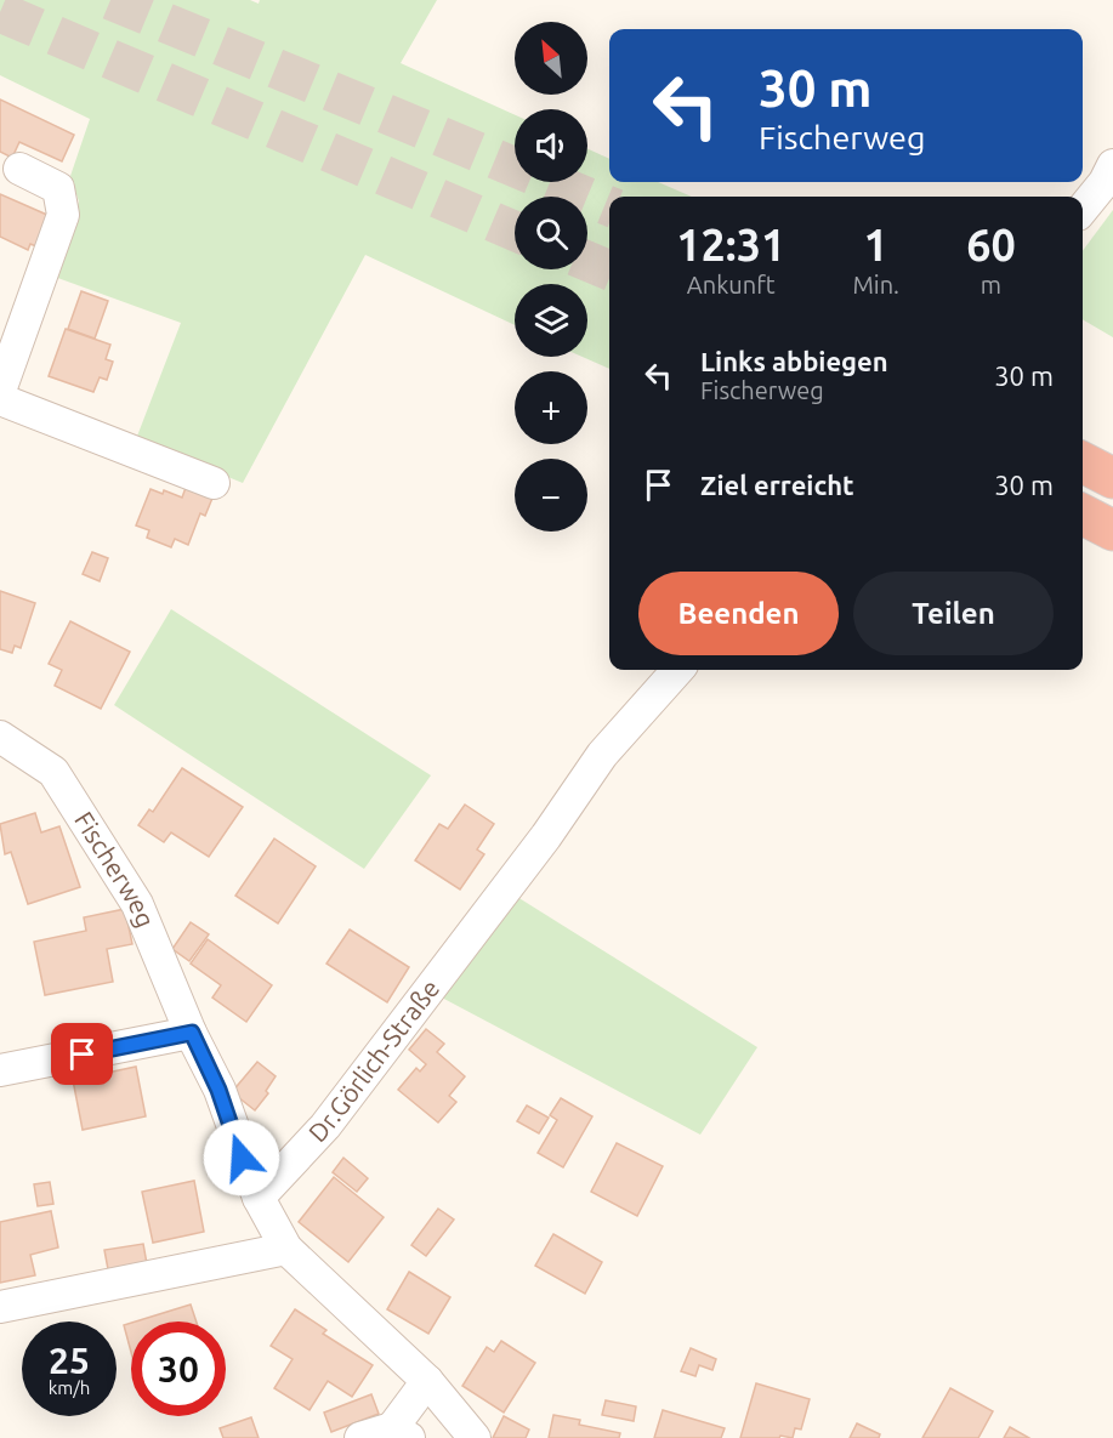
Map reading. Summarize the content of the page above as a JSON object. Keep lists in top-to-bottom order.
{
  "streets": {
    "street": ["Fischerweg", "Dr.Görlich-Straße"]
  },
  "crossings": [
    ["Fischerweg", "Dr.Görlich-Straße"]
  ],
  "north": "top left",
  "page": {
    "map_buttons": ["+", "−"],
    "turn": ["30 m", "Fischerweg"],
    "eta": [
      "12:31",
      "Ankunft",
      "1",
      "Min.",
      "60",
      "m"
    ],
    "list": [
      {
        "name": "Links abbiegen",
        "note": "Fischerweg",
        "value": "30 m"
      },
      {
        "name": "Ziel erreicht",
        "value": "30 m"
      }
    ],
    "buttons": ["Beenden", "Teilen"],
    "speed": "25 km/h",
    "limit": "30"
  }
}
